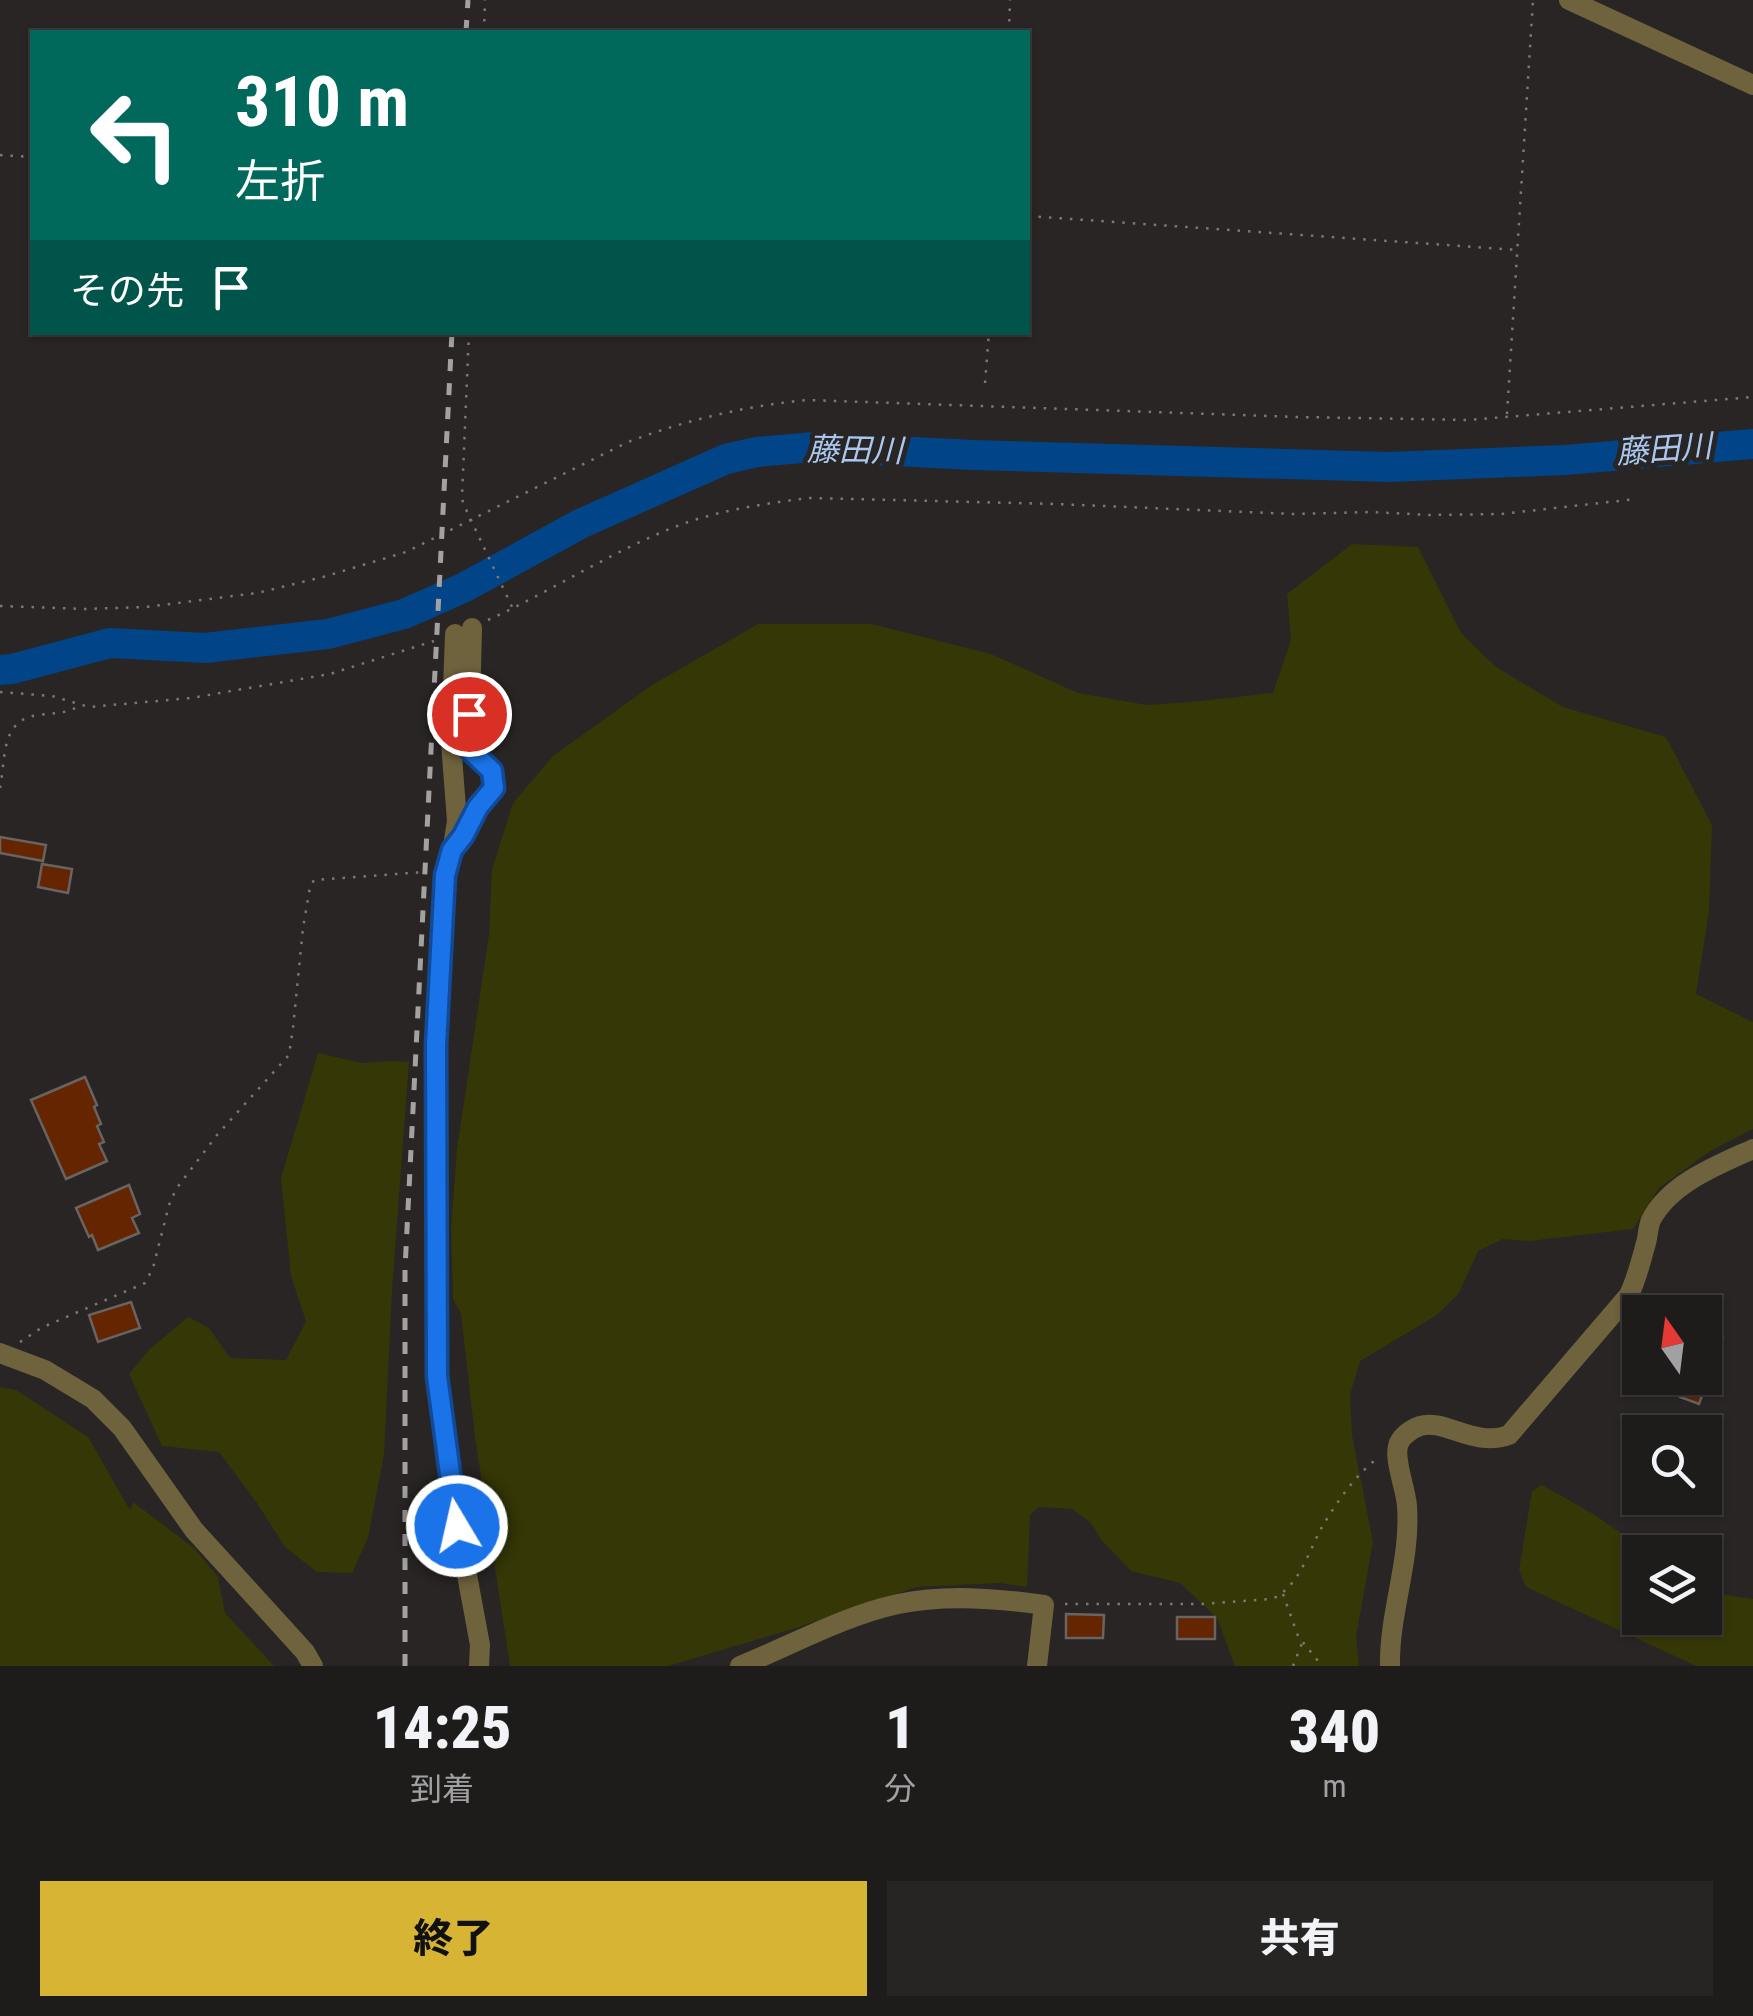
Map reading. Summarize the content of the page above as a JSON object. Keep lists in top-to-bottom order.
{
  "water": ["藤田川"],
  "north": "top",
  "page": {
    "turn": ["310 m", "左折"],
    "then": "その先",
    "eta": [
      "14:25",
      "到着",
      "1",
      "分",
      "340",
      "m"
    ],
    "buttons": ["終了", "共有"]
  }
}
